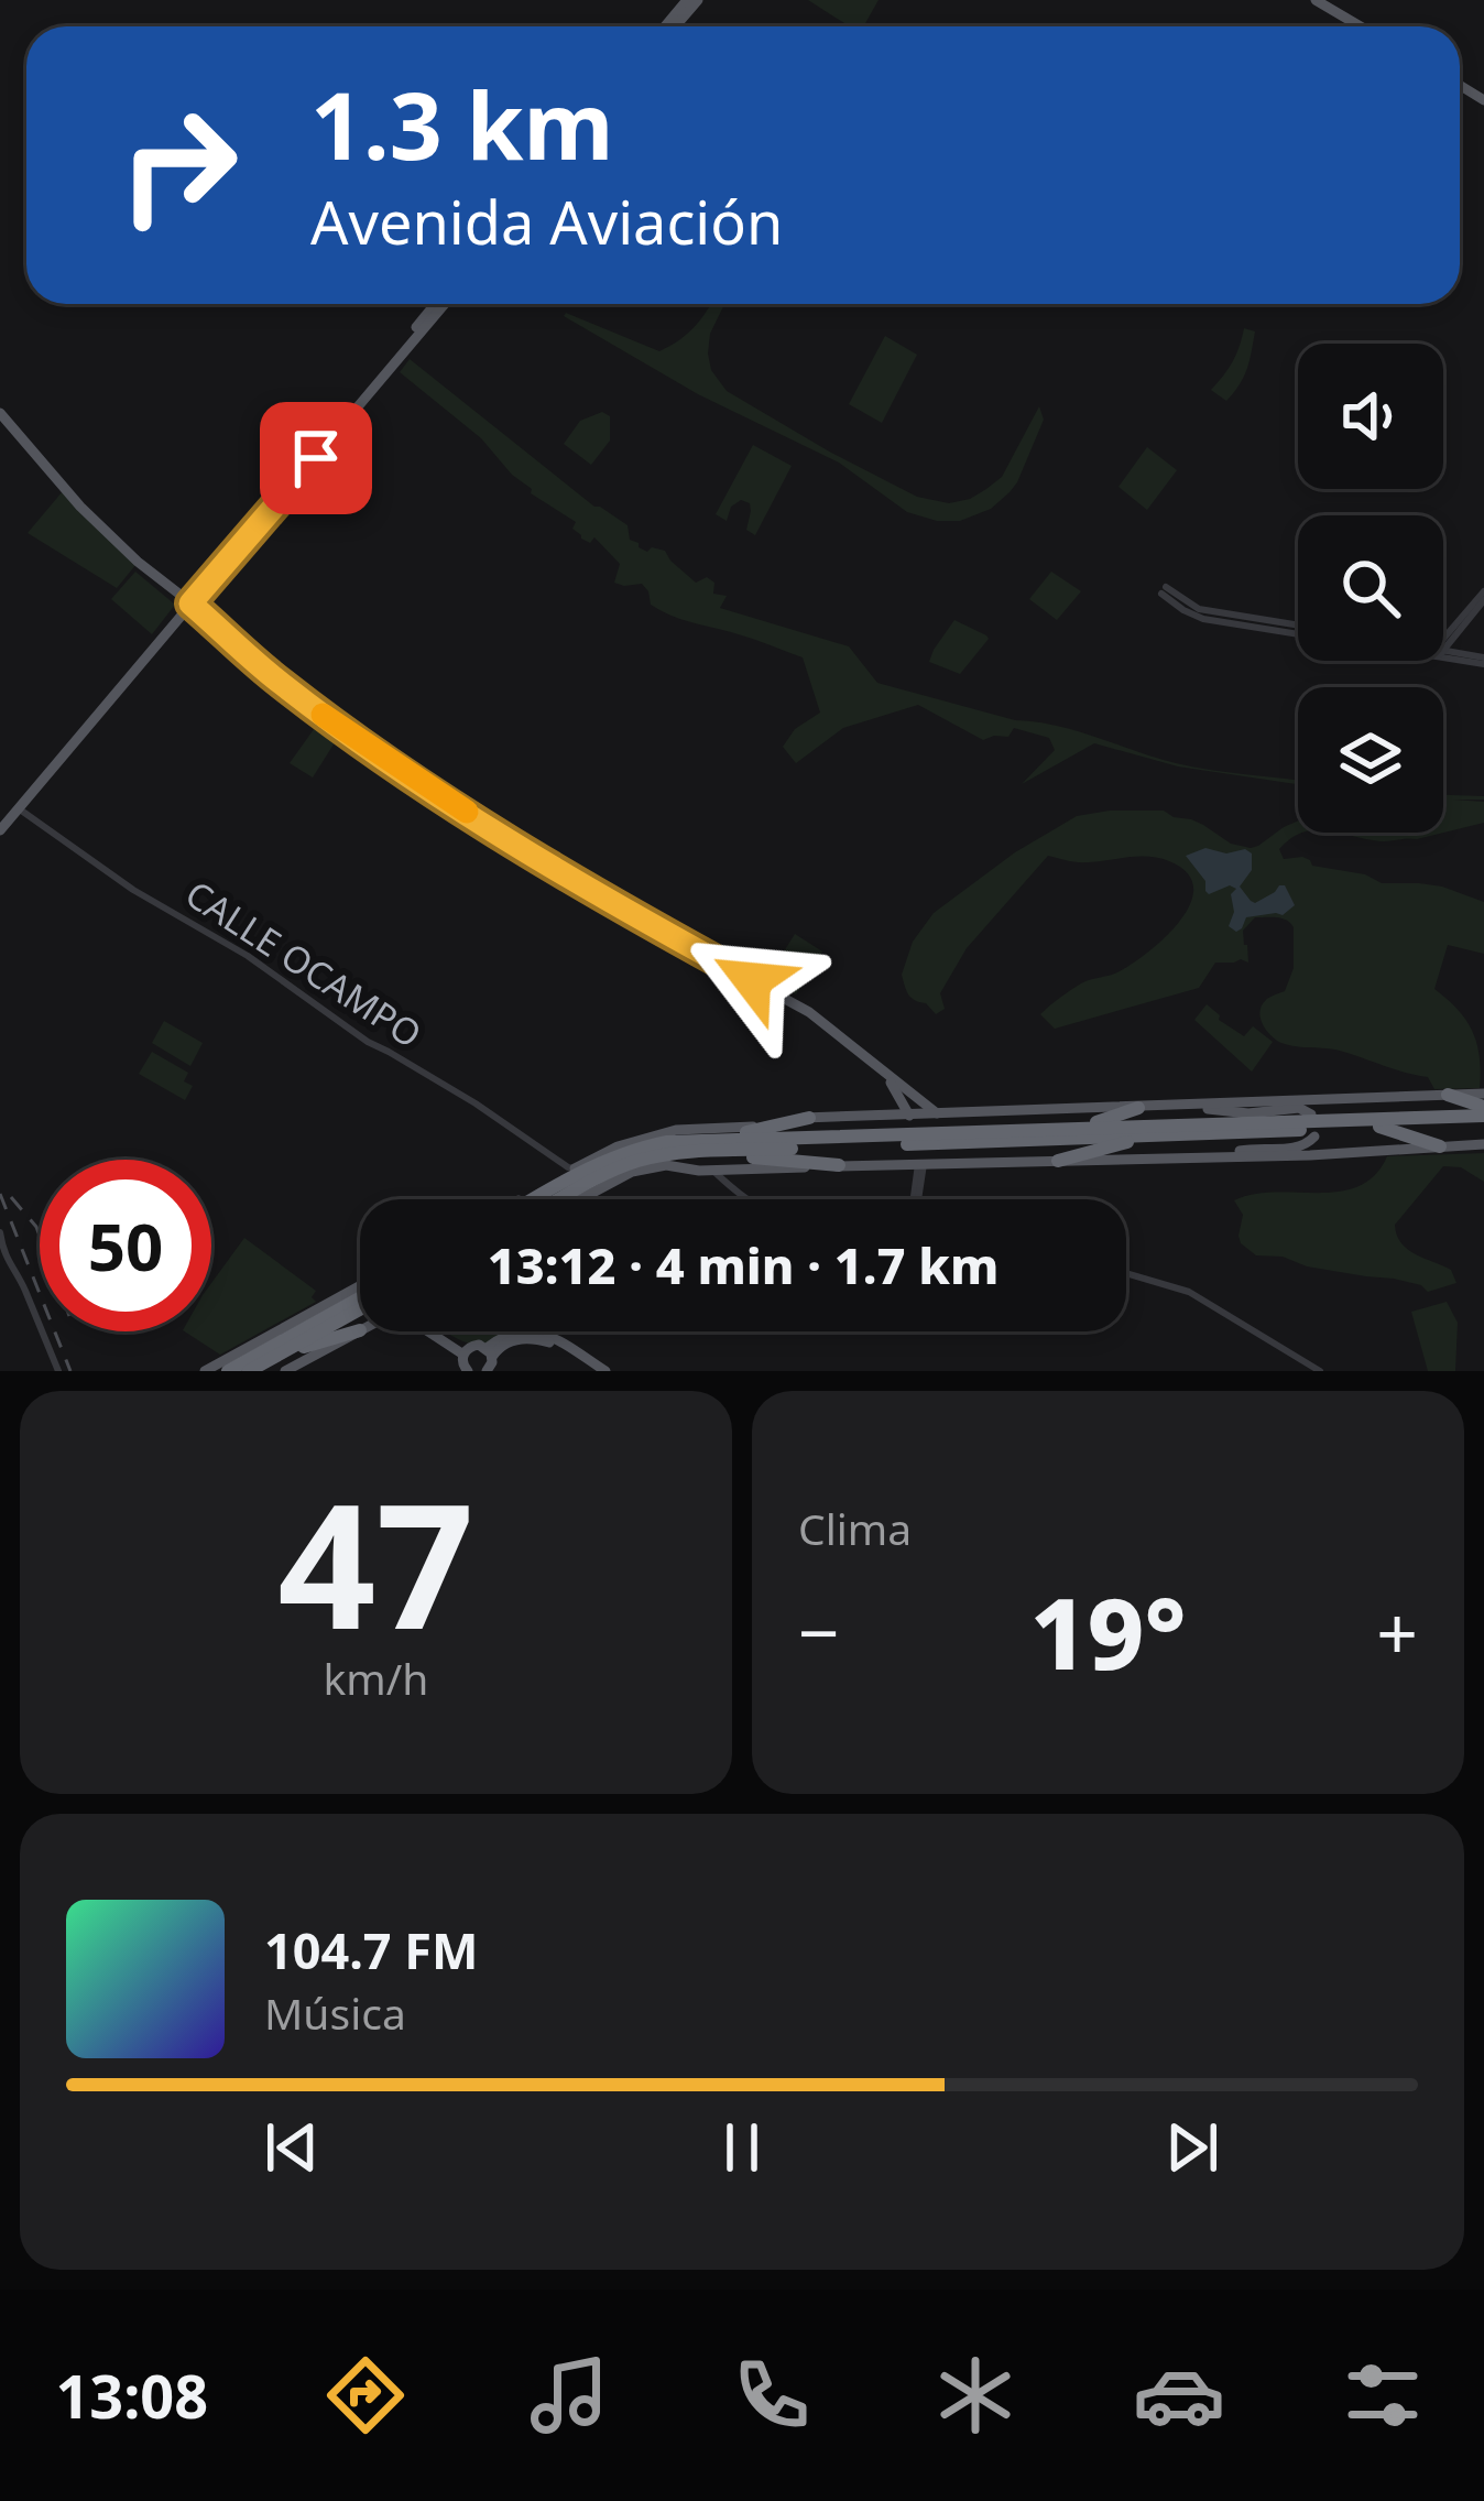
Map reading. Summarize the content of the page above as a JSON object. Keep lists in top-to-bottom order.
{
  "streets": {
    "street": ["CALLE OCAMPO"]
  },
  "page": {
    "turn": ["1.3 km", "Avenida Aviación"],
    "limit": "50",
    "trip": "13:12 · 4 min · 1.7 km",
    "tile": [
      ["47", "km/h"],
      "Clima"
    ],
    "heat": ["−", "19°", "+"],
    "song": ["104.7 FM", "Música"],
    "tabs": "13:08"
  }
}
